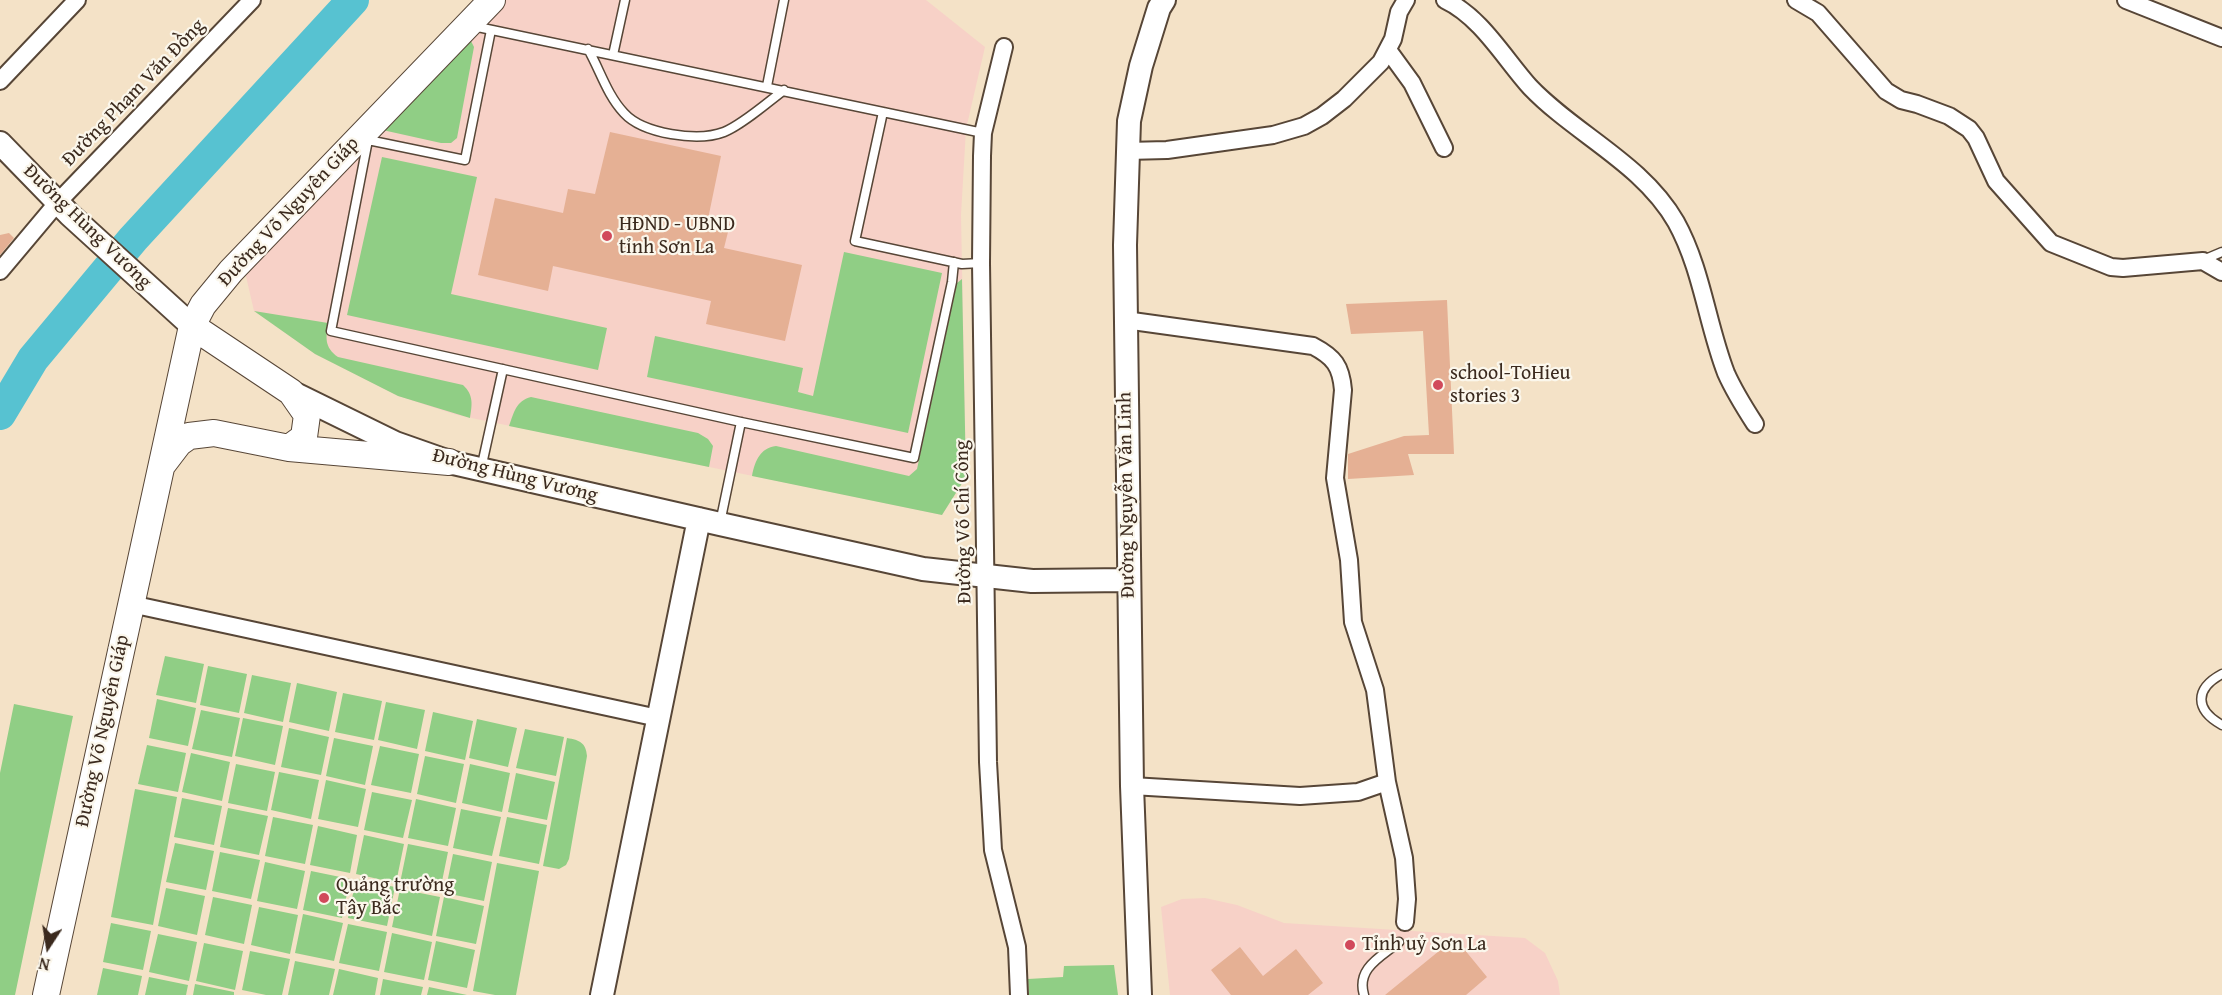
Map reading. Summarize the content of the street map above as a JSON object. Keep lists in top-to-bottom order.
{
  "streets": {
    "main road": ["Đường Võ Nguyên Giáp", "Đường Hùng Vương"],
    "street": ["Đường Phạm Văn Đồng", "Đường Nguyễn Văn Linh", "Đường Võ Chí Công"]
  },
  "crossings": [
    ["Đường Phạm Văn Đồng", "Đường Hùng Vương"],
    ["Đường Võ Nguyên Giáp", "Đường Hùng Vương"],
    ["Đường Hùng Vương", "Đường Nguyễn Văn Linh"],
    ["Đường Hùng Vương", "Đường Võ Chí Công"]
  ],
  "places": [
    "HĐND - UBND tỉnh Sơn La",
    "school-ToHieu stories 3",
    "Quảng trường Tây Bắc",
    "Tỉnh uỷ Sơn La"
  ],
  "north": "bottom"
}
